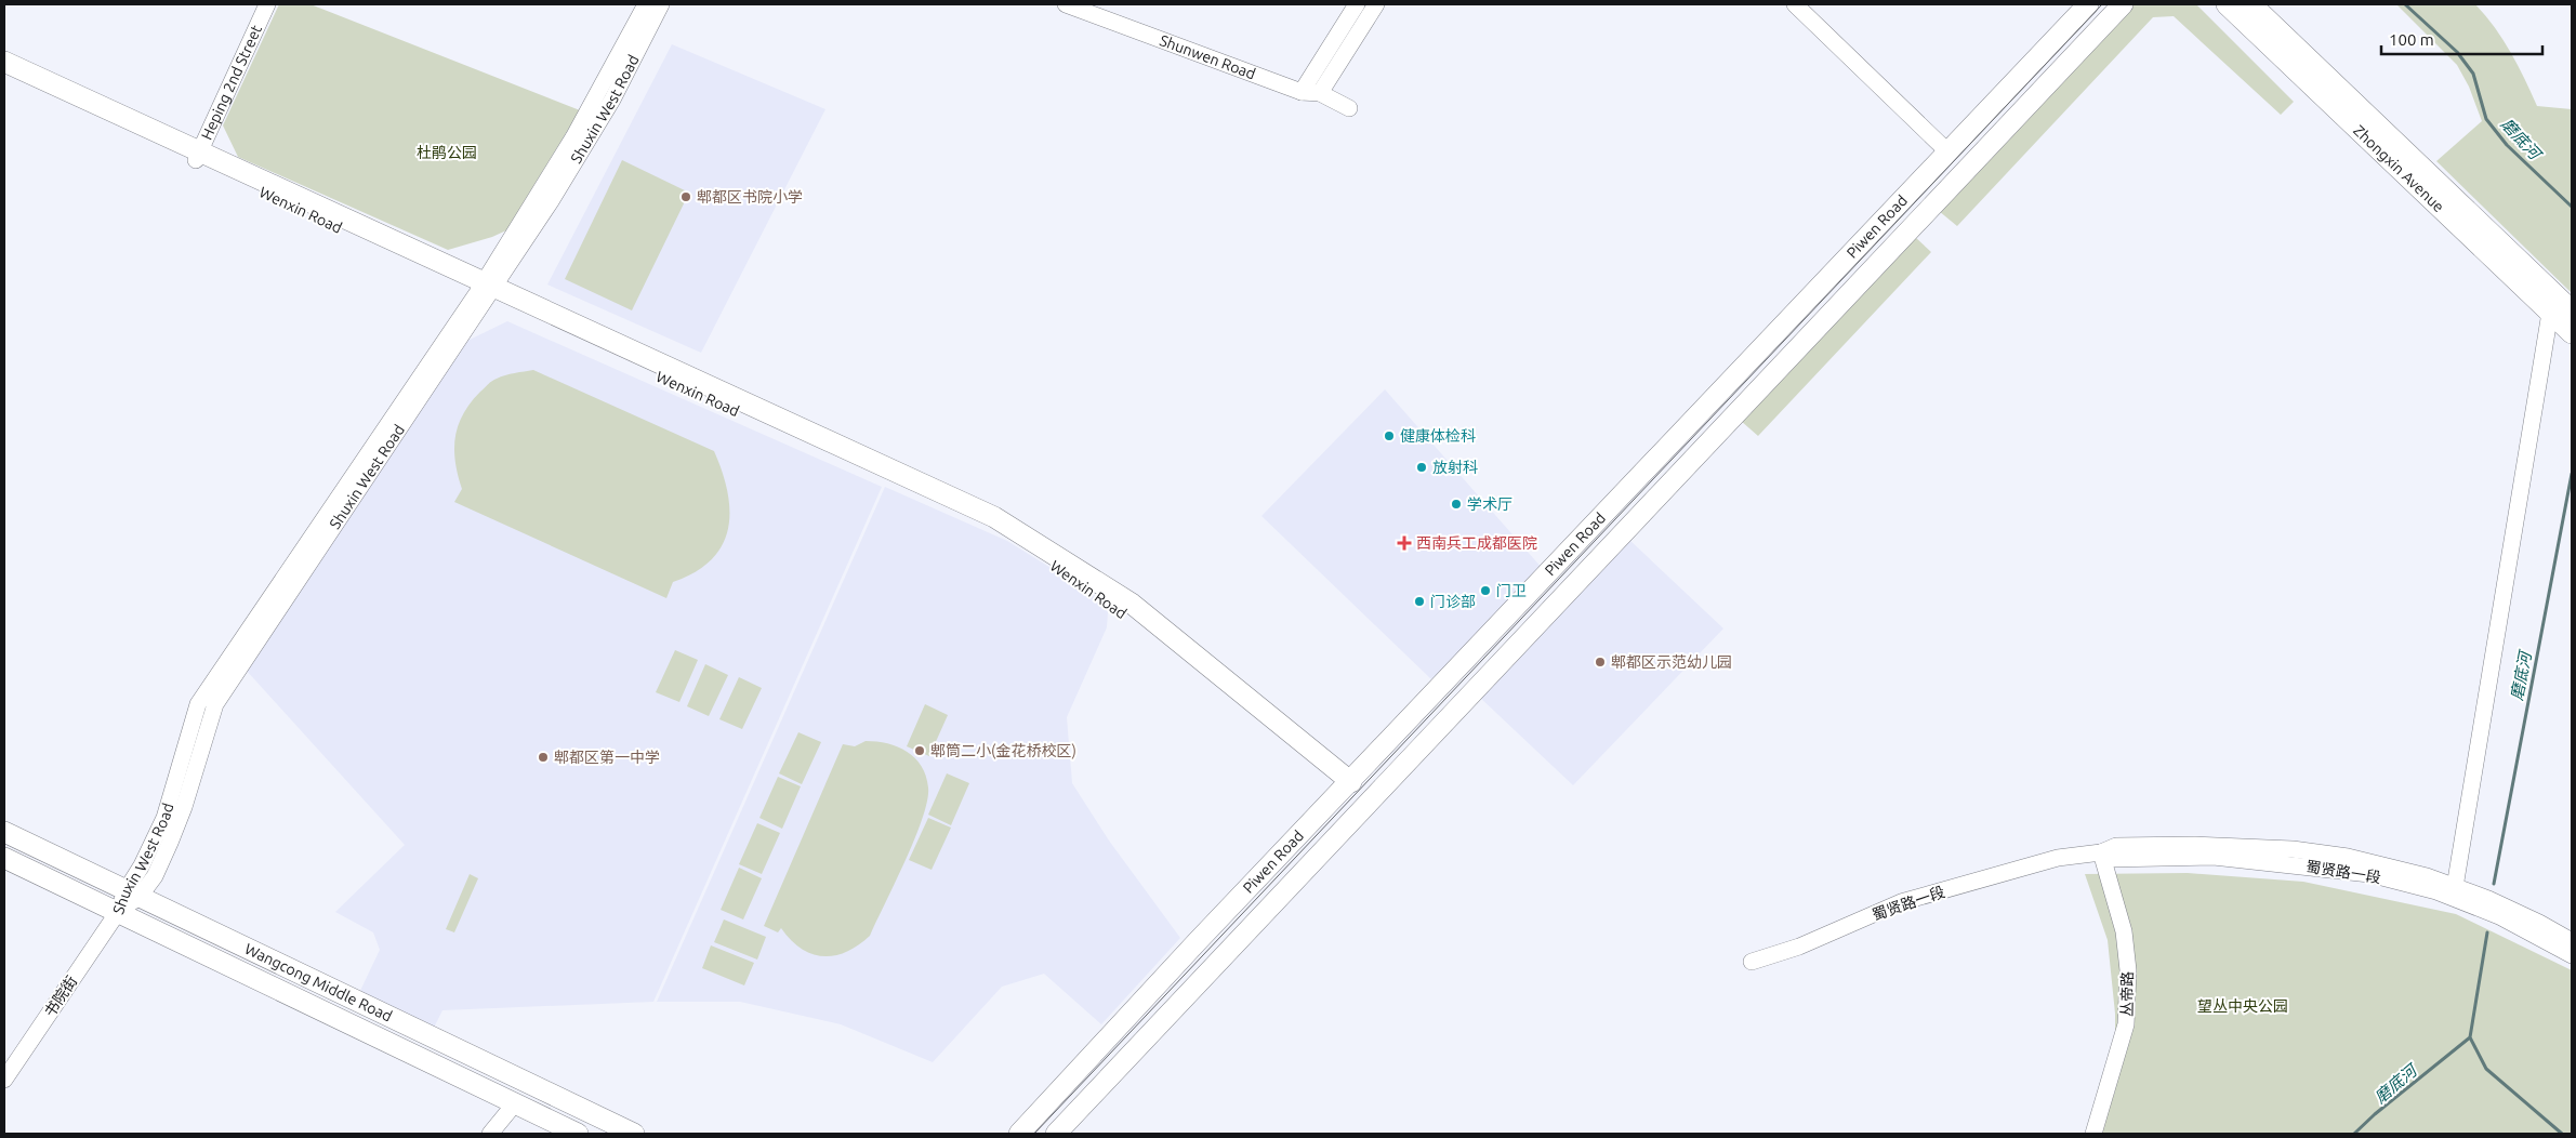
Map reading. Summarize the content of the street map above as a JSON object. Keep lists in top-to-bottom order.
{
  "streets": {
    "main road": [
      "Zhongxin Avenue",
      "Wenxin Road",
      "Piwen Road",
      "Wangcong Middle Road"
    ],
    "street": [
      "Shunwen Road",
      "Heping 2nd Street",
      "Shuxin West Road",
      "蜀贤路一段",
      "丛帝路",
      "书院街"
    ]
  },
  "crossings": [
    ["Heping 2nd Street", "Wenxin Road"],
    ["Shuxin West Road", "Wenxin Road"],
    ["Shuxin West Road", "Wangcong Middle Road"],
    ["Shuxin West Road", "书院街"],
    ["Wenxin Road", "Piwen Road"],
    ["蜀贤路一段", "丛帝路"],
    ["Wangcong Middle Road", "书院街"]
  ],
  "water": ["磨底河"],
  "parks": ["杜鹃公园", "望丛中央公园"],
  "places": {
    "other": [
      "郫都区书院小学",
      "健康体检科",
      "放射科",
      "学术厅",
      "门卫",
      "门诊部",
      "郫都区示范幼儿园",
      "郫筒二小(金花桥校区)",
      "郫都区第一中学"
    ],
    "health": ["西南兵工成都医院"]
  },
  "scale_bar": "100 m"
}
